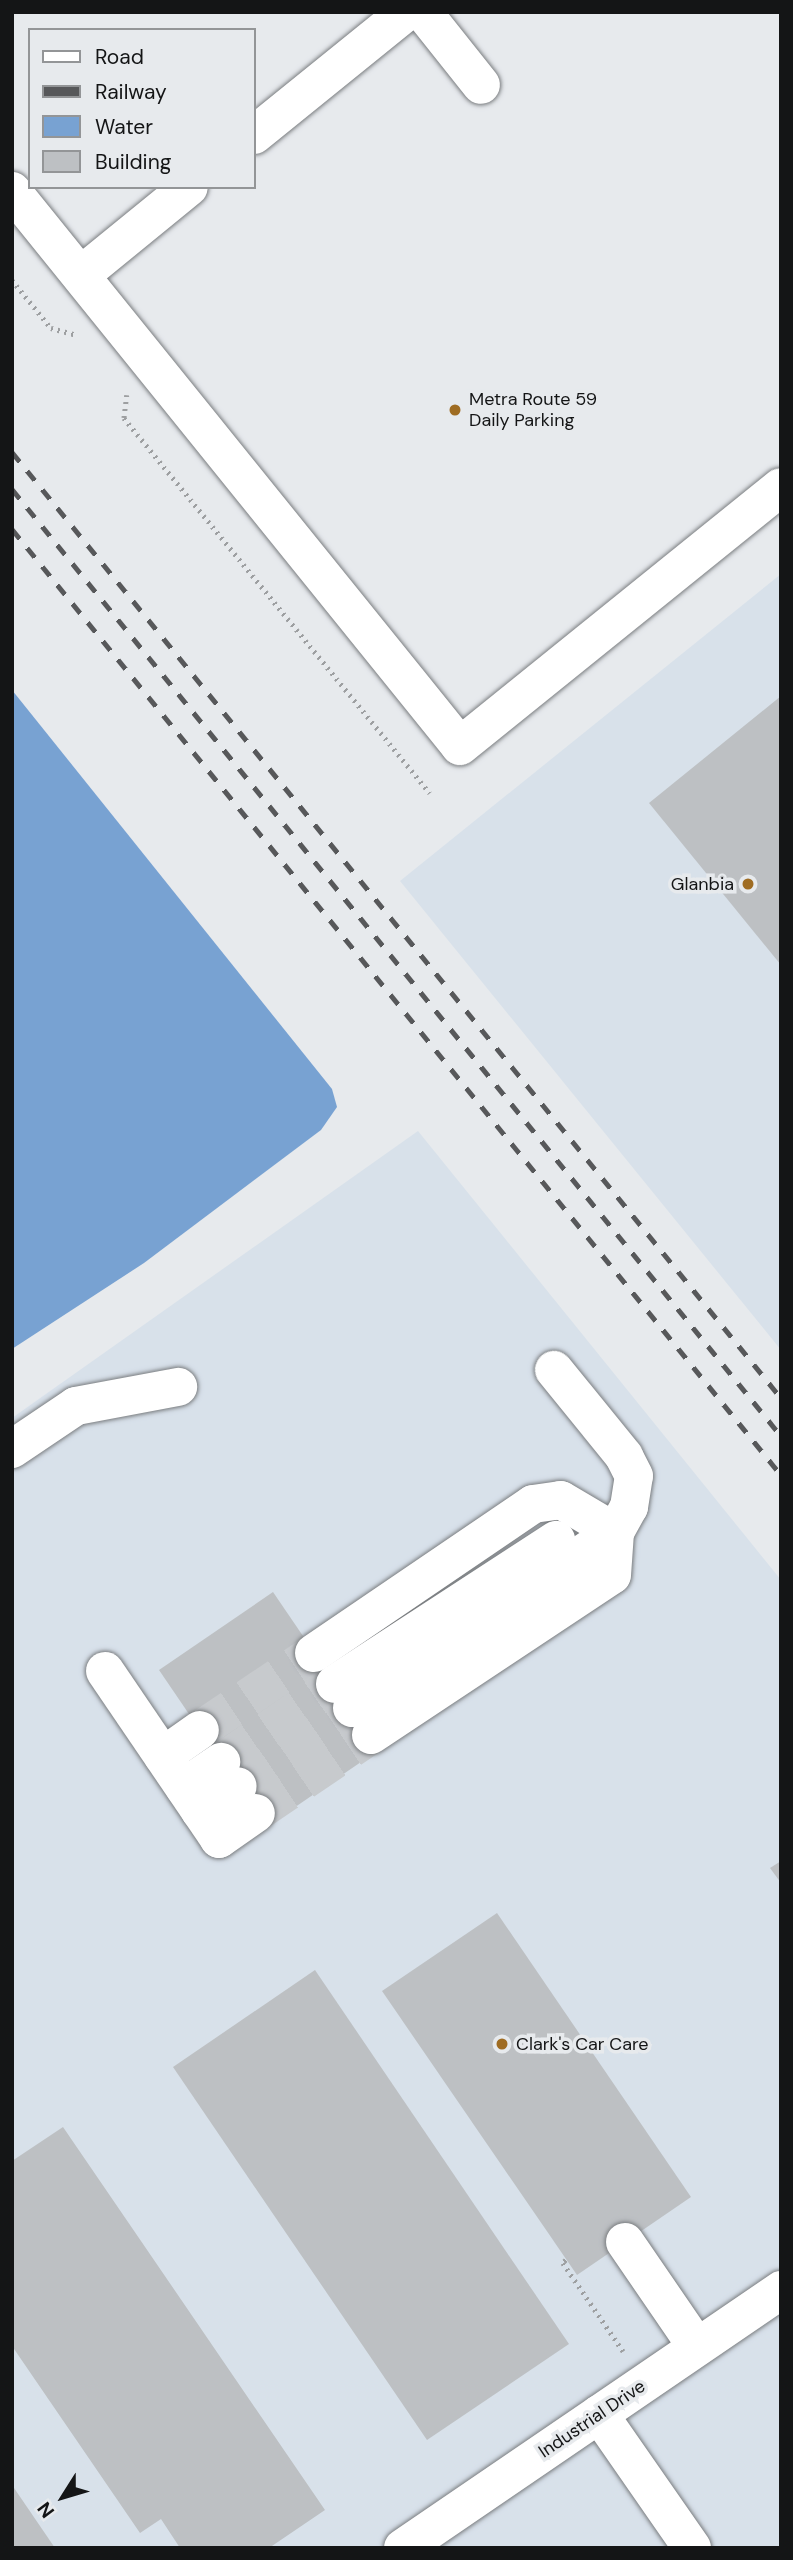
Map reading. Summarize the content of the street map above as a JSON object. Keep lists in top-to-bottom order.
{
  "streets": {
    "street": ["Industrial Drive"]
  },
  "places": ["Metra Route 59 Daily Parking", "Glanbia", "Clark's Car Care"],
  "legend": [
    "Road",
    "Railway",
    "Water",
    "Building"
  ],
  "north": "bottom left"
}
